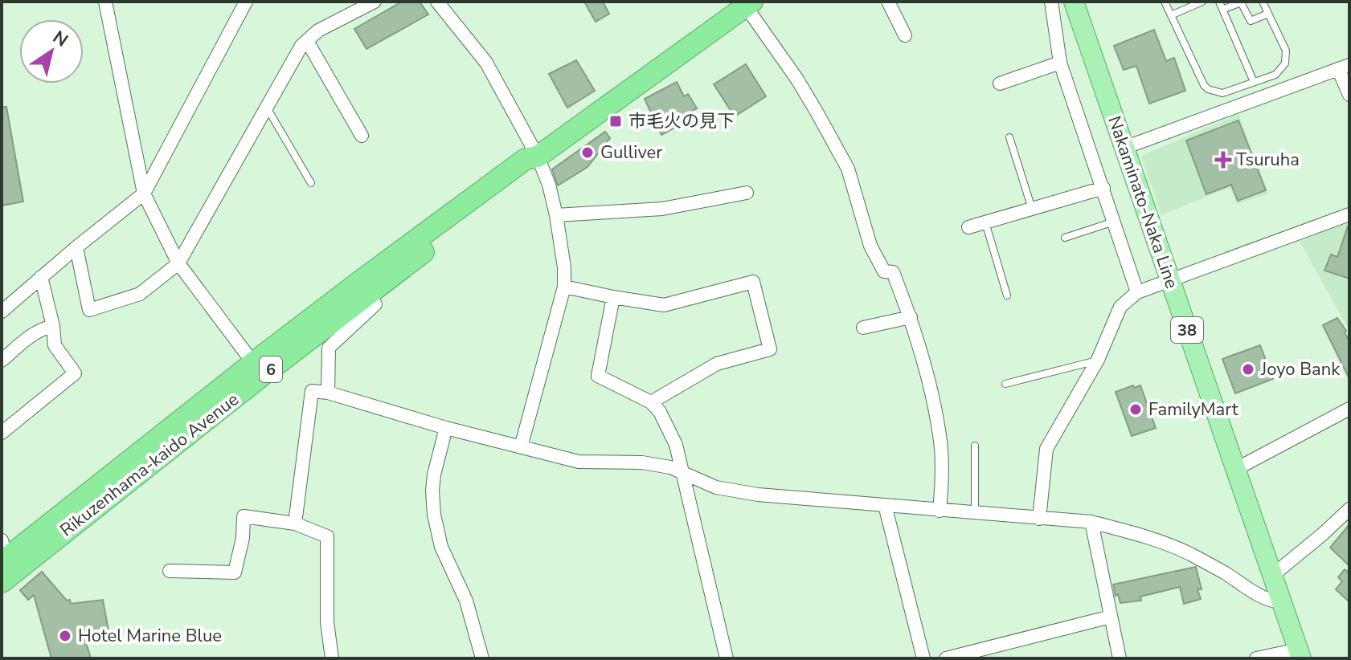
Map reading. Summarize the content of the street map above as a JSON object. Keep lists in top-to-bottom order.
{
  "streets": {
    "highway": ["6", "Rikuzenhama-kaido Avenue"],
    "main road": ["Nakaminato-Naka Line", "38"]
  },
  "places": {
    "transit": ["市毛火の見下"],
    "other": [
      "Gulliver",
      "Joyo Bank",
      "FamilyMart",
      "Hotel Marine Blue"
    ],
    "health": ["Tsuruha"]
  },
  "north": "top right"
}
